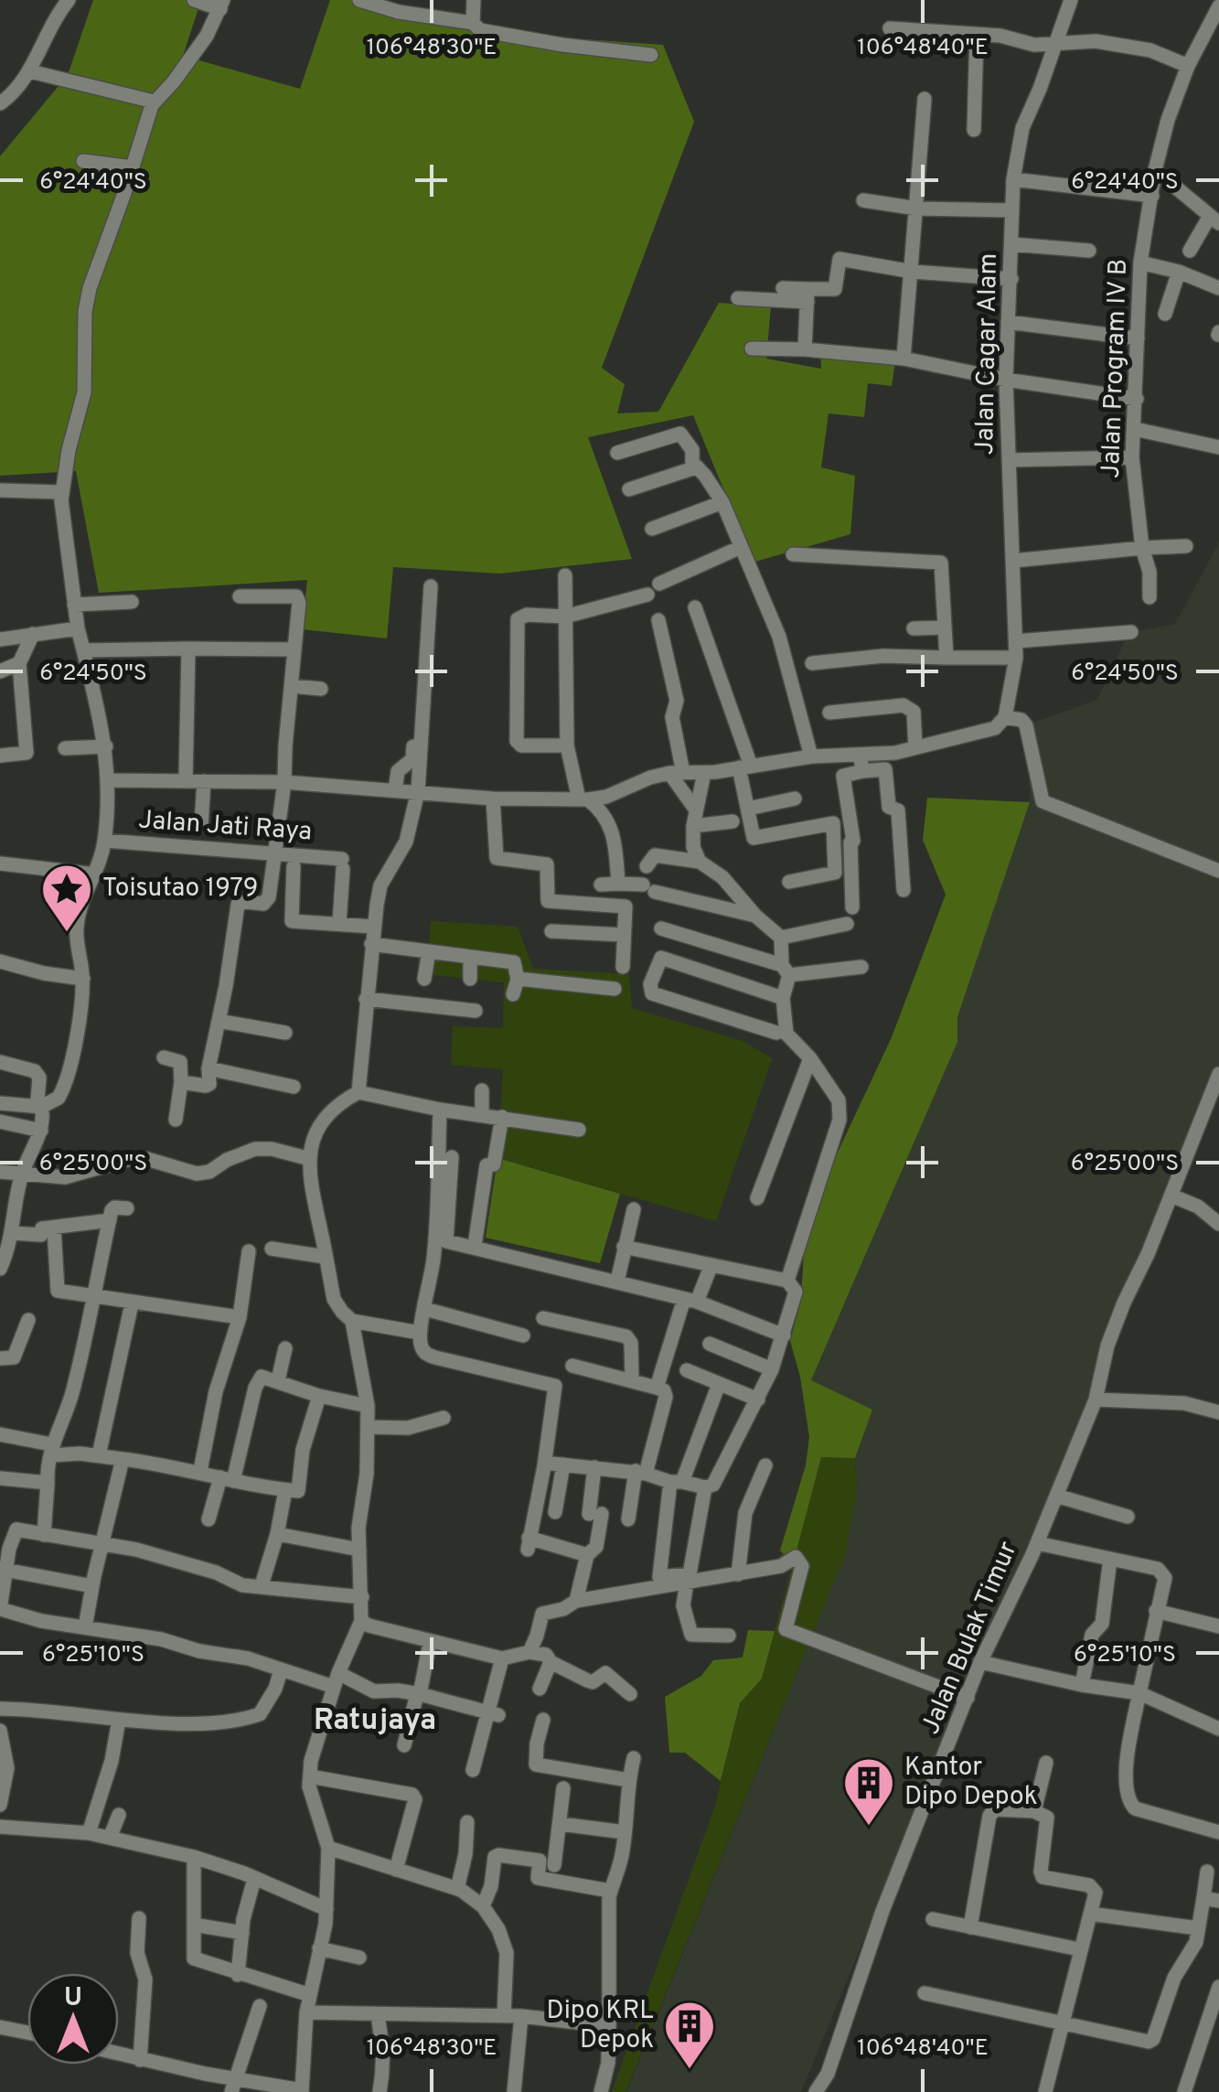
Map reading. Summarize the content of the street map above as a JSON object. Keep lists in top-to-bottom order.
{
  "streets": {
    "street": [
      "Jalan Cagar Alam",
      "Jalan Program IV B",
      "Jalan Jati Raya",
      "Jalan Bulak Timur"
    ]
  },
  "districts": ["Ratujaya"],
  "places": {
    "place": ["Toisutao 1979"],
    "building": ["Kantor Dipo Depok", "Dipo KRL Depok"]
  },
  "north": "top",
  "coordinates": [
    "106°48'30\"E",
    "106°48'40\"E",
    "6°24'40\"S",
    "6°24'50\"S",
    "6°25'00\"S",
    "6°25'10\"S"
  ]
}
